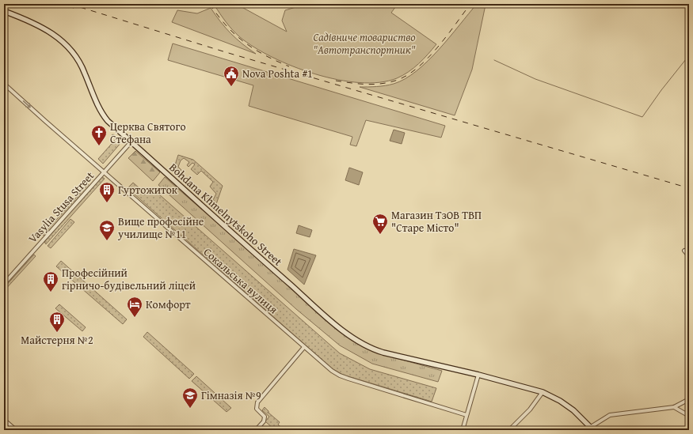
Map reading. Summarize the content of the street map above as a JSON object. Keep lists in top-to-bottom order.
{
  "streets": {
    "street": ["Vasylia Stusa Street", "Bohdana Khmelnytskoho Street", "Сокальська вулиця"]
  },
  "crossings": [
    ["Vasylia Stusa Street", "Bohdana Khmelnytskoho Street"],
    ["Vasylia Stusa Street", "Сокальська вулиця"]
  ],
  "parks": ["Садівниче товариство \"Автотранспортник\""],
  "places": {
    "public building": ["Nova Poshta #1"],
    "church": ["Церква Святого Стефана"],
    "building": ["Гуртожиток", "Професійний гірничо-будівельний ліцей", "Майстерня №2"],
    "supermarket": ["Магазин ТзОВ ТВП \"Старе Місто\""],
    "school or university": ["Вище професійне училище №11", "Гімназія №9"],
    "hotel": ["Комфорт"]
  }
}
